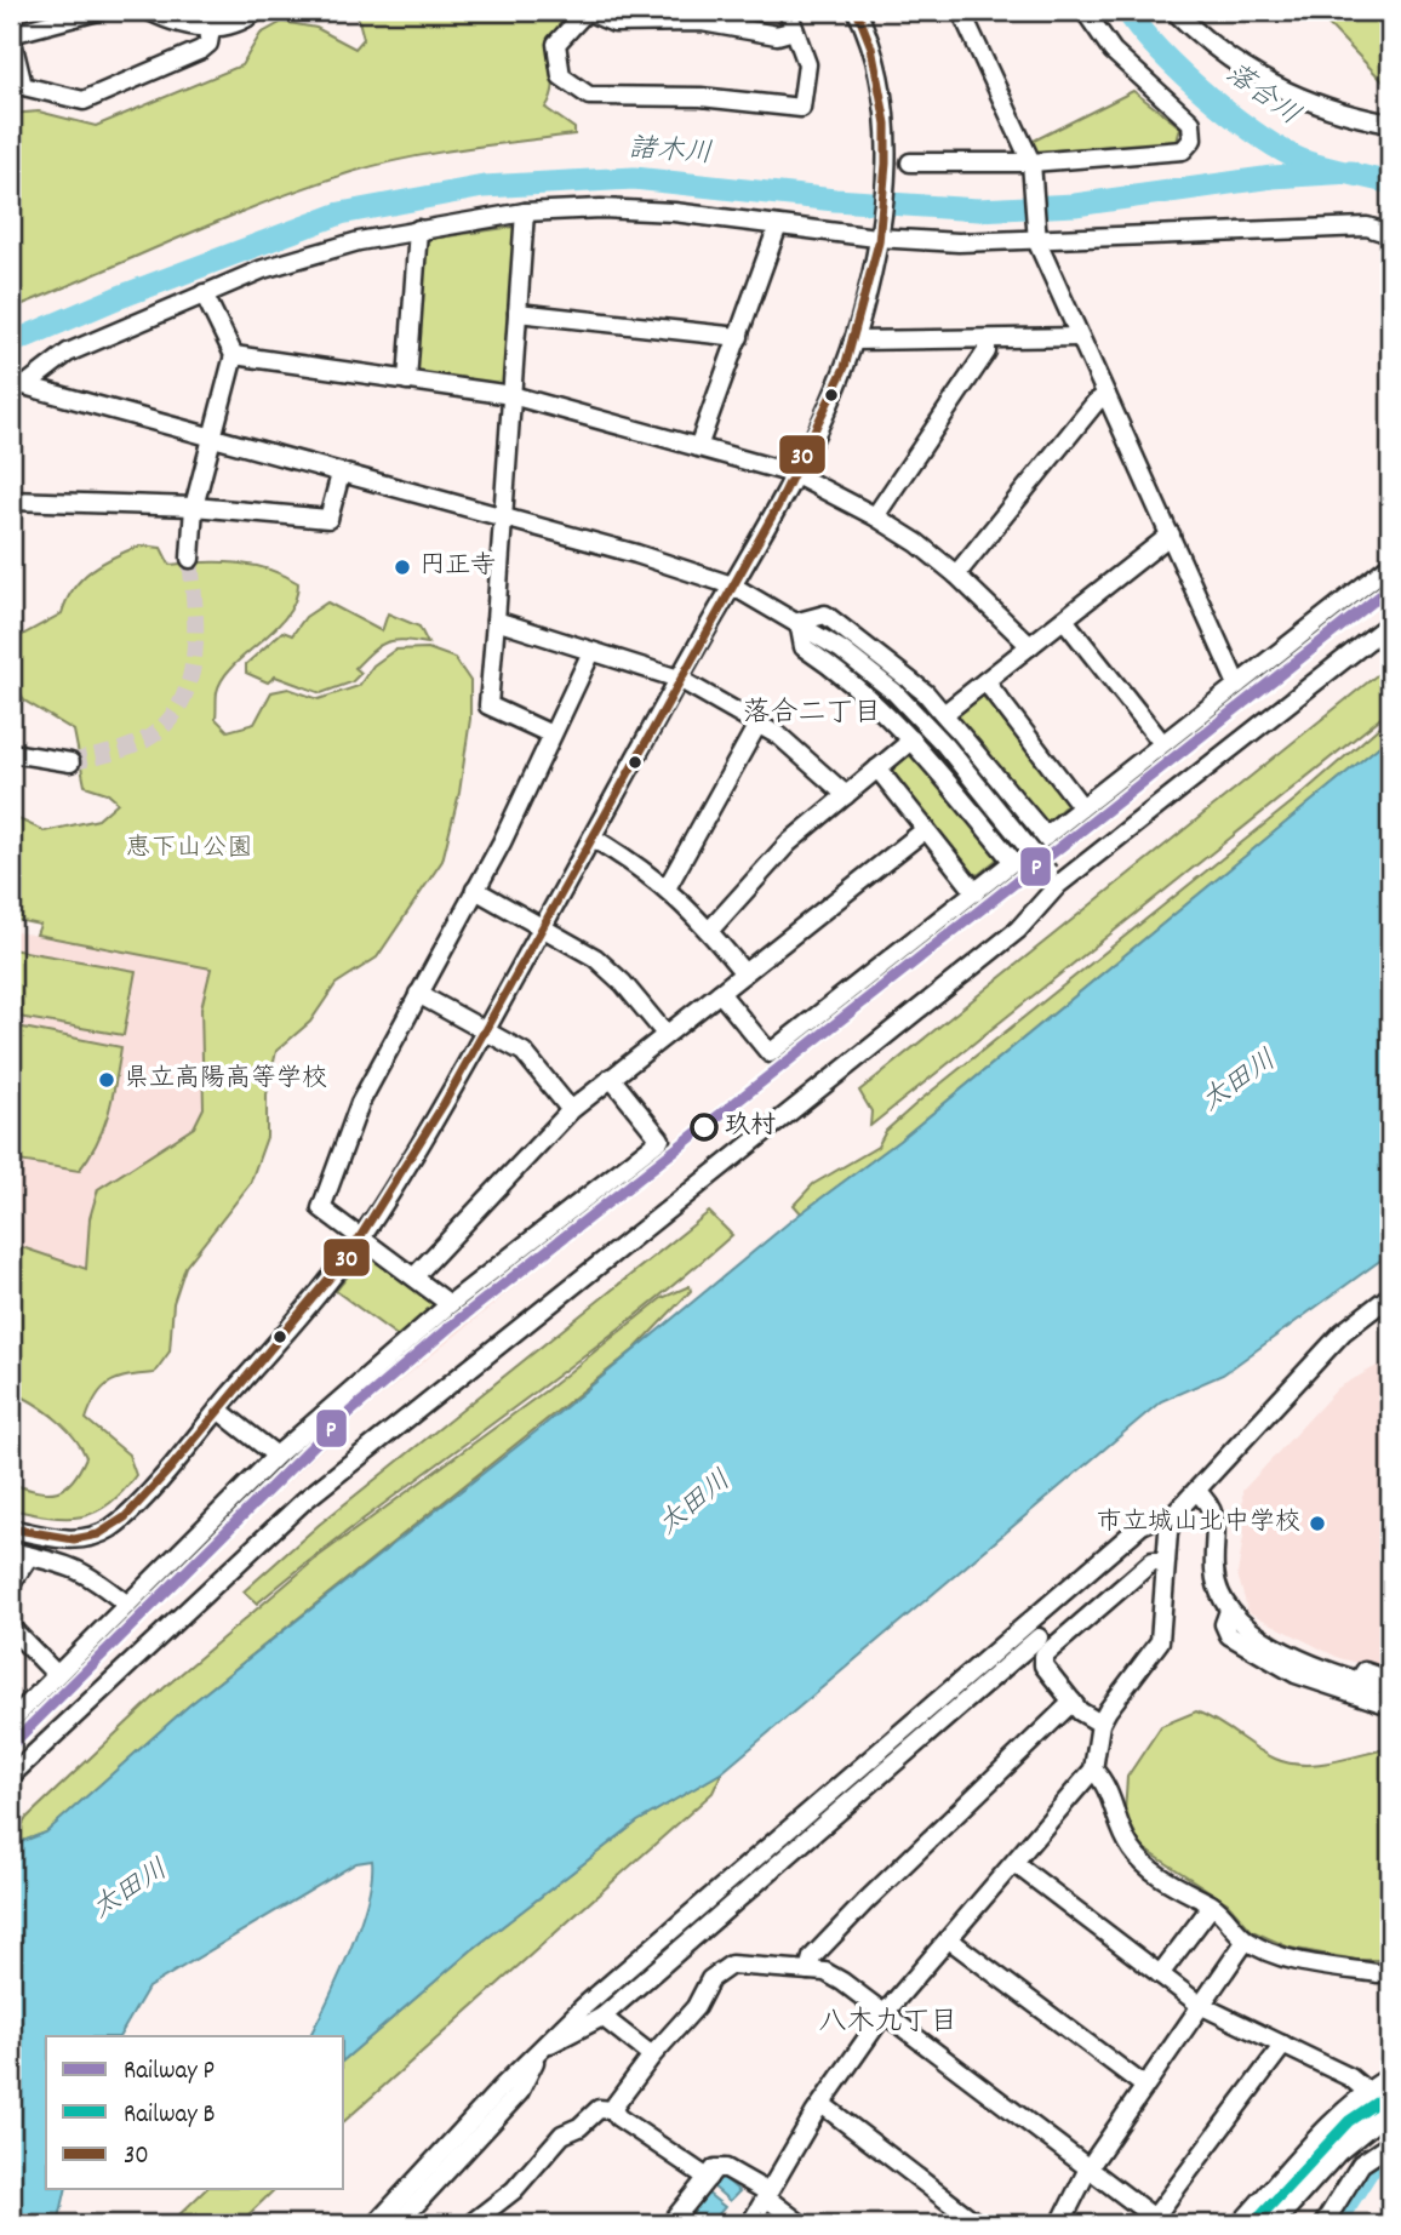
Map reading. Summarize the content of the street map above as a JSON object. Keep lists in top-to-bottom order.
{
  "districts": ["落合二丁目", "八木九丁目"],
  "water": ["落合川", "諸木川", "太田川"],
  "parks": ["恵下山公園"],
  "places": [
    "円正寺",
    "県立高陽高等学校",
    "玖村",
    "市立城山北中学校"
  ],
  "lines": ["transit line 30", "rail line P", "rail line B"],
  "legend": ["Railway P", "Railway B", "30"]
}
